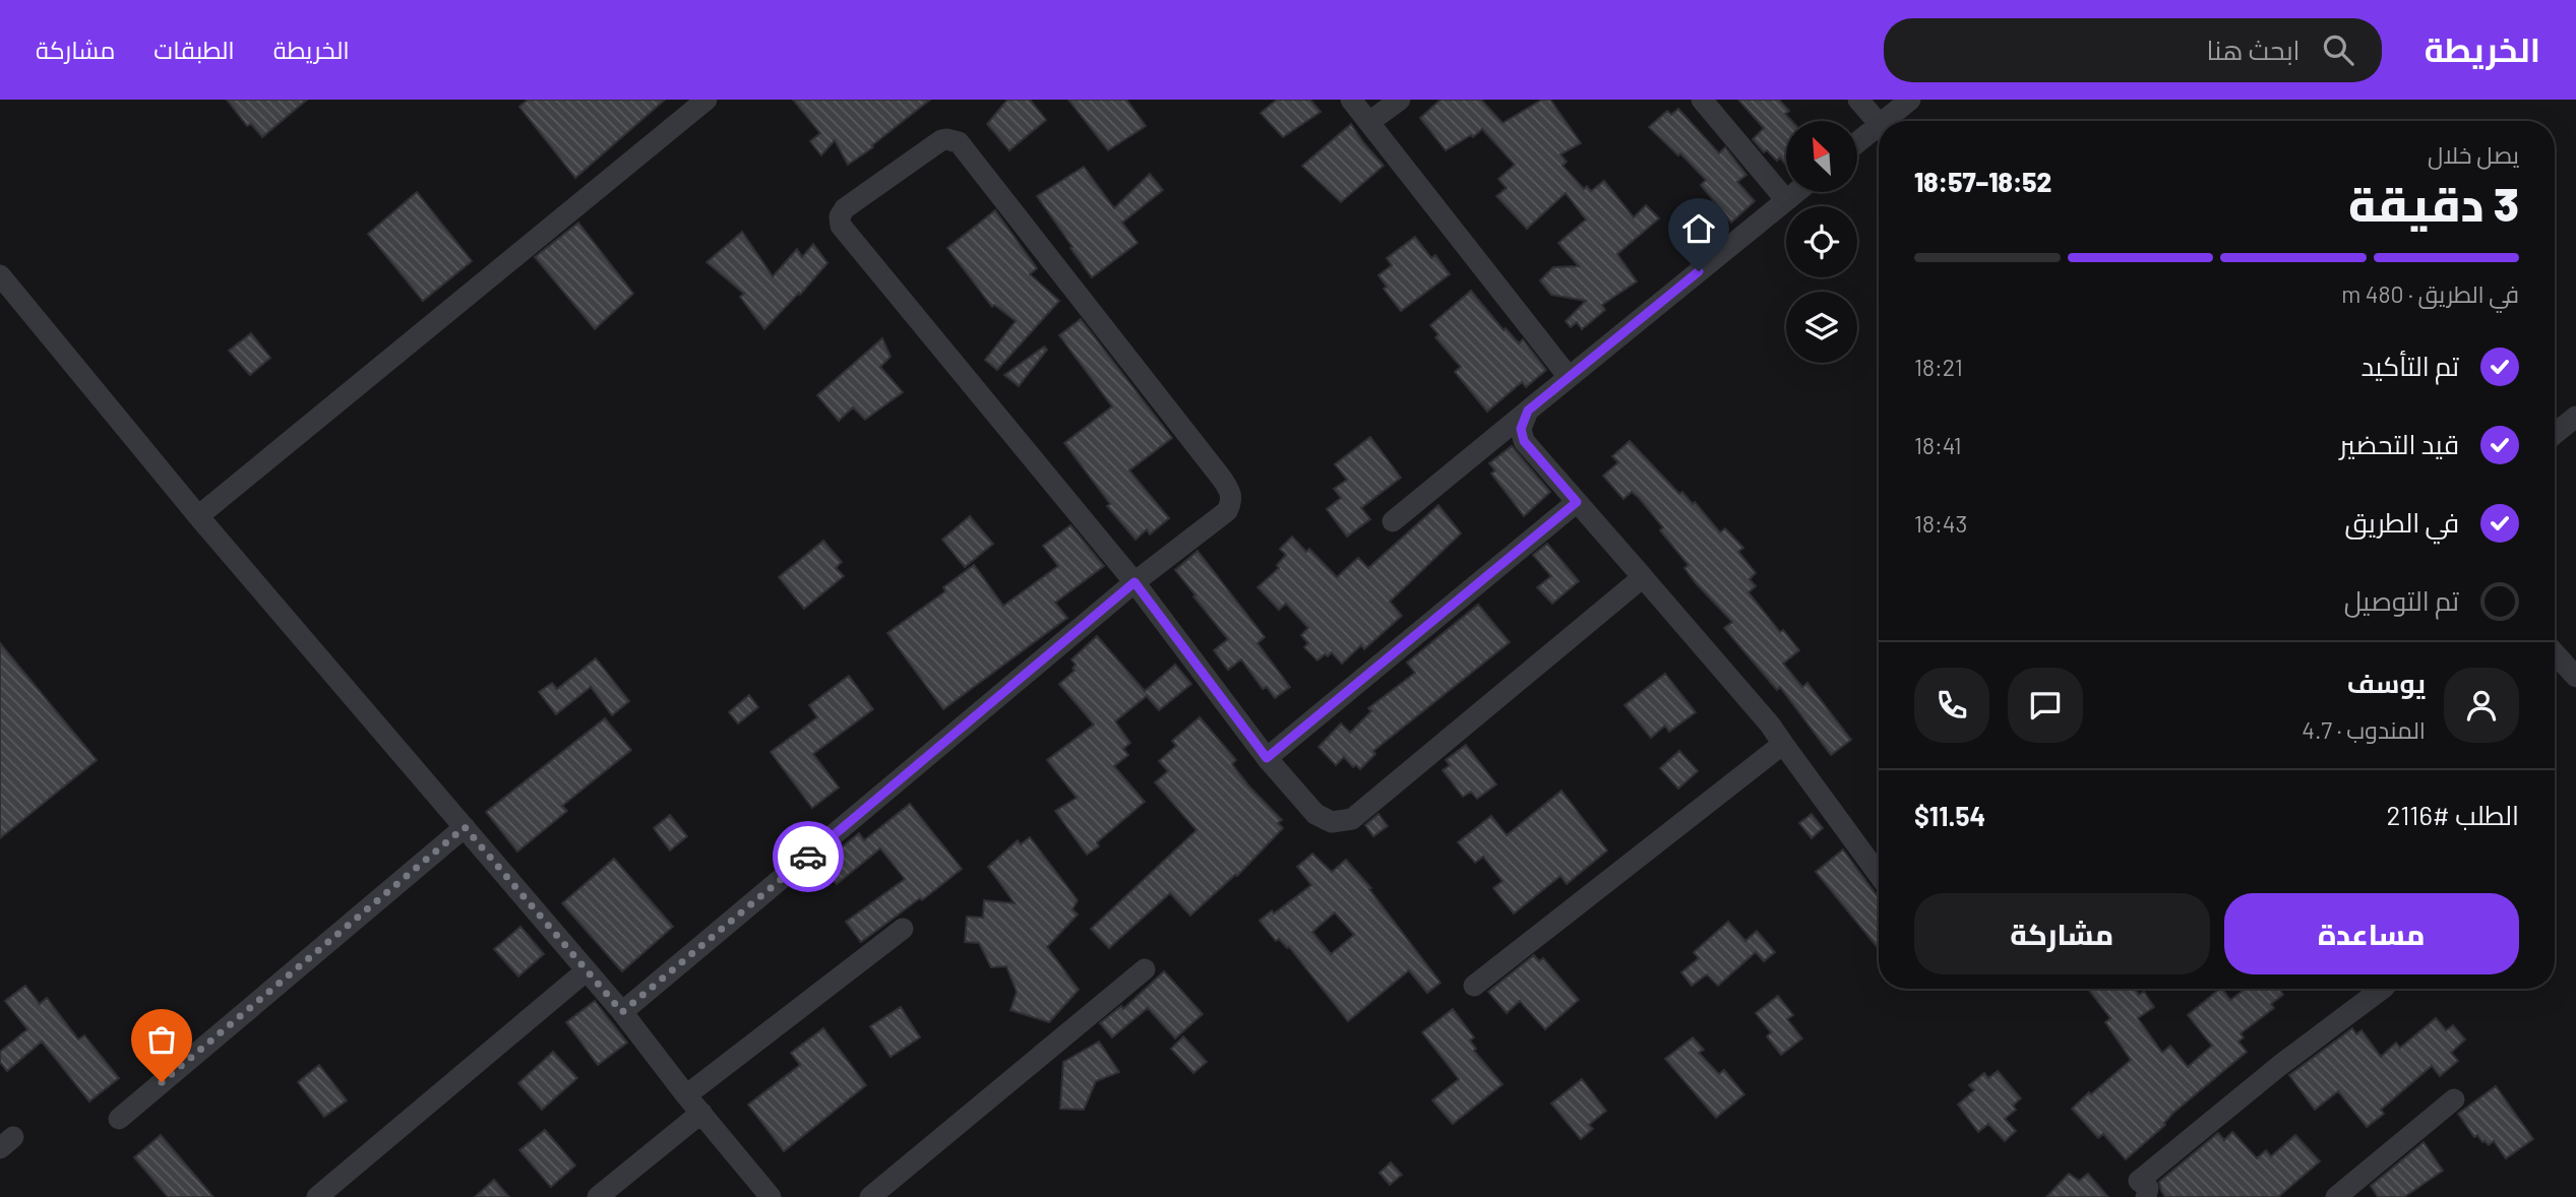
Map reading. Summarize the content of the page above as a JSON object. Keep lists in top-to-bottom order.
{
  "north": "top left",
  "page": {
    "header": "الخريطة",
    "search": "ابحث هنا",
    "nav": ["الخريطة", "الطبقات", "مشاركة"],
    "heading": ["3 دقيقة", "يصل خلال", "18:52–18:57"],
    "panel": [
      "يوسف",
      "المندوب · 4.7",
      "الطلب #2116",
      "$11.54"
    ],
    "bar": "في الطريق · 480 m",
    "list": [
      ["تم التأكيد", "18:21"],
      ["قيد التحضير", "18:41"],
      ["في الطريق", "18:43"],
      "تم التوصيل"
    ],
    "buttons": ["مساعدة", "مشاركة"]
  }
}
